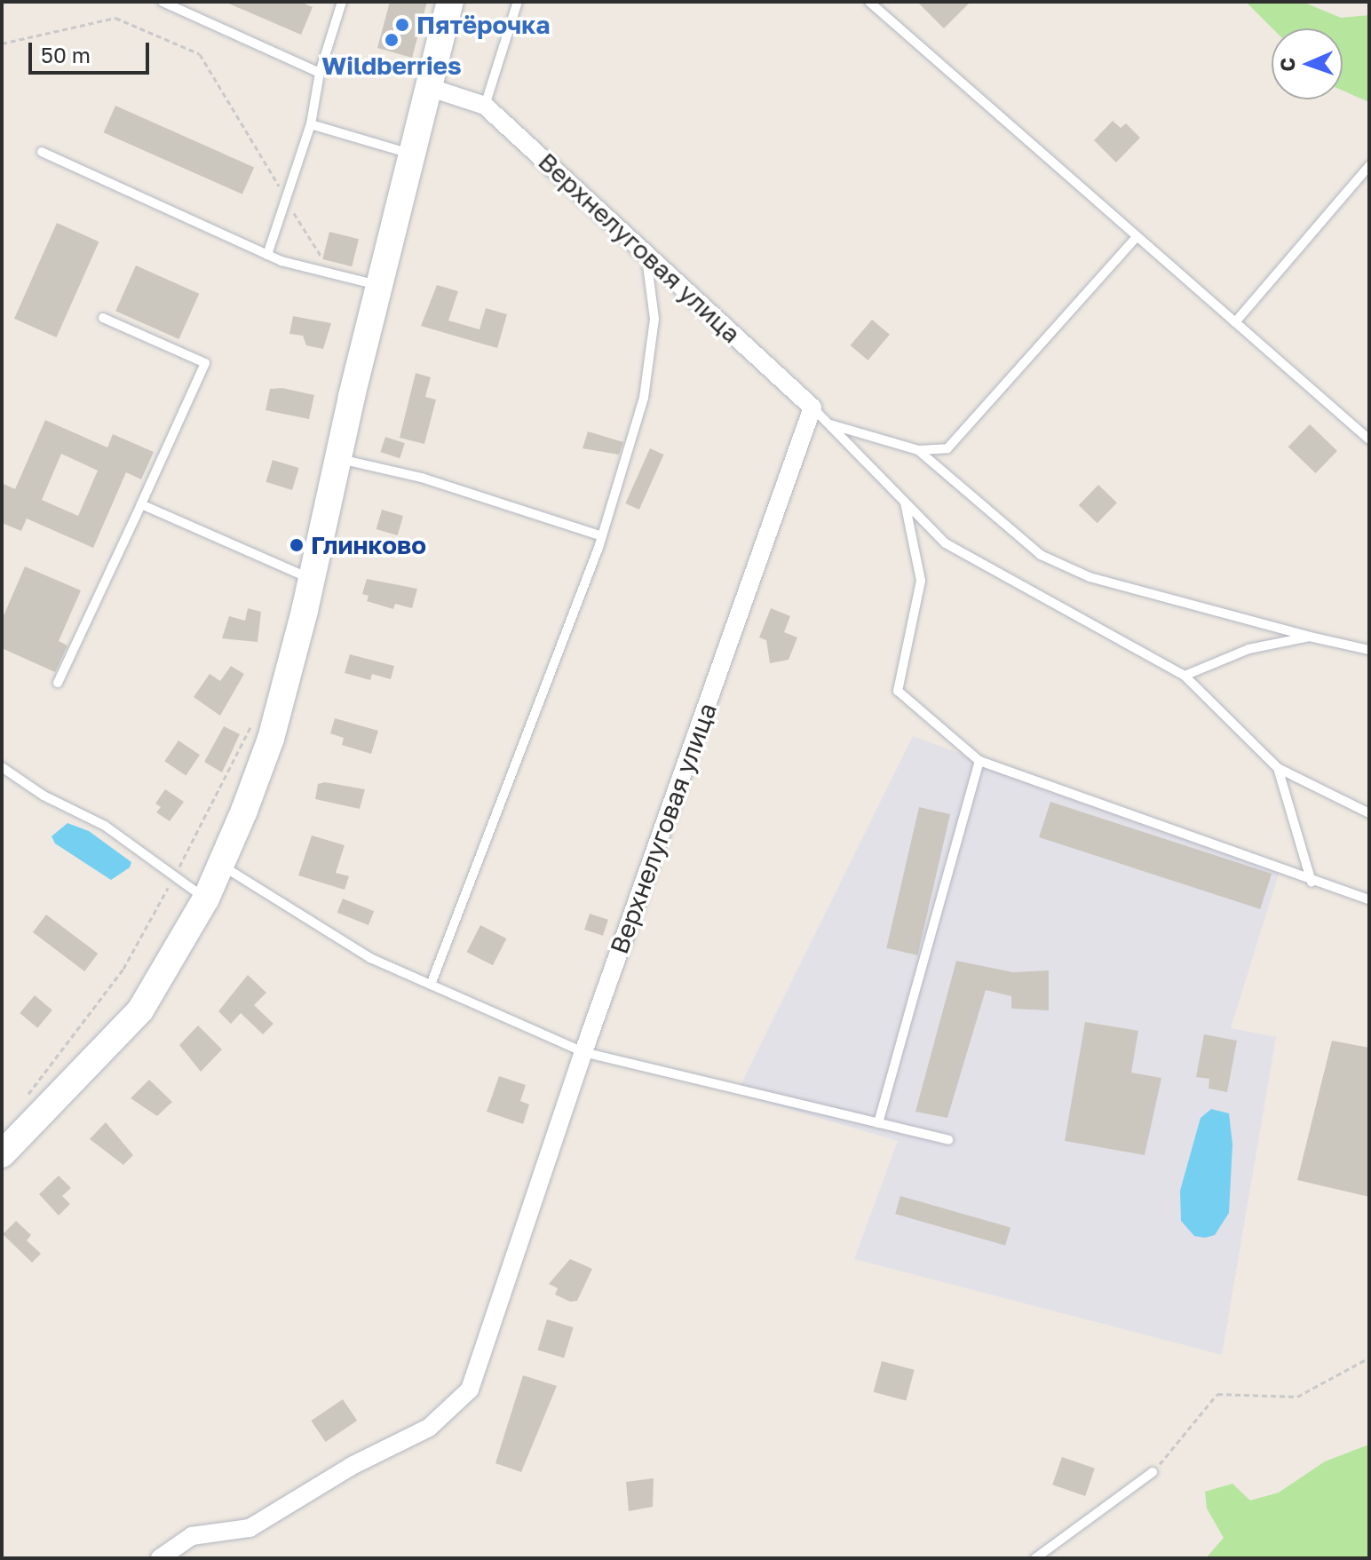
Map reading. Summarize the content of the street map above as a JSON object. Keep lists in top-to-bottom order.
{
  "streets": {
    "street": ["Верхнелуговая улица"]
  },
  "places": ["Пятёрочка", "Wildberries", "Глинково"],
  "scale_bar": "50 m",
  "north": "left"
}
